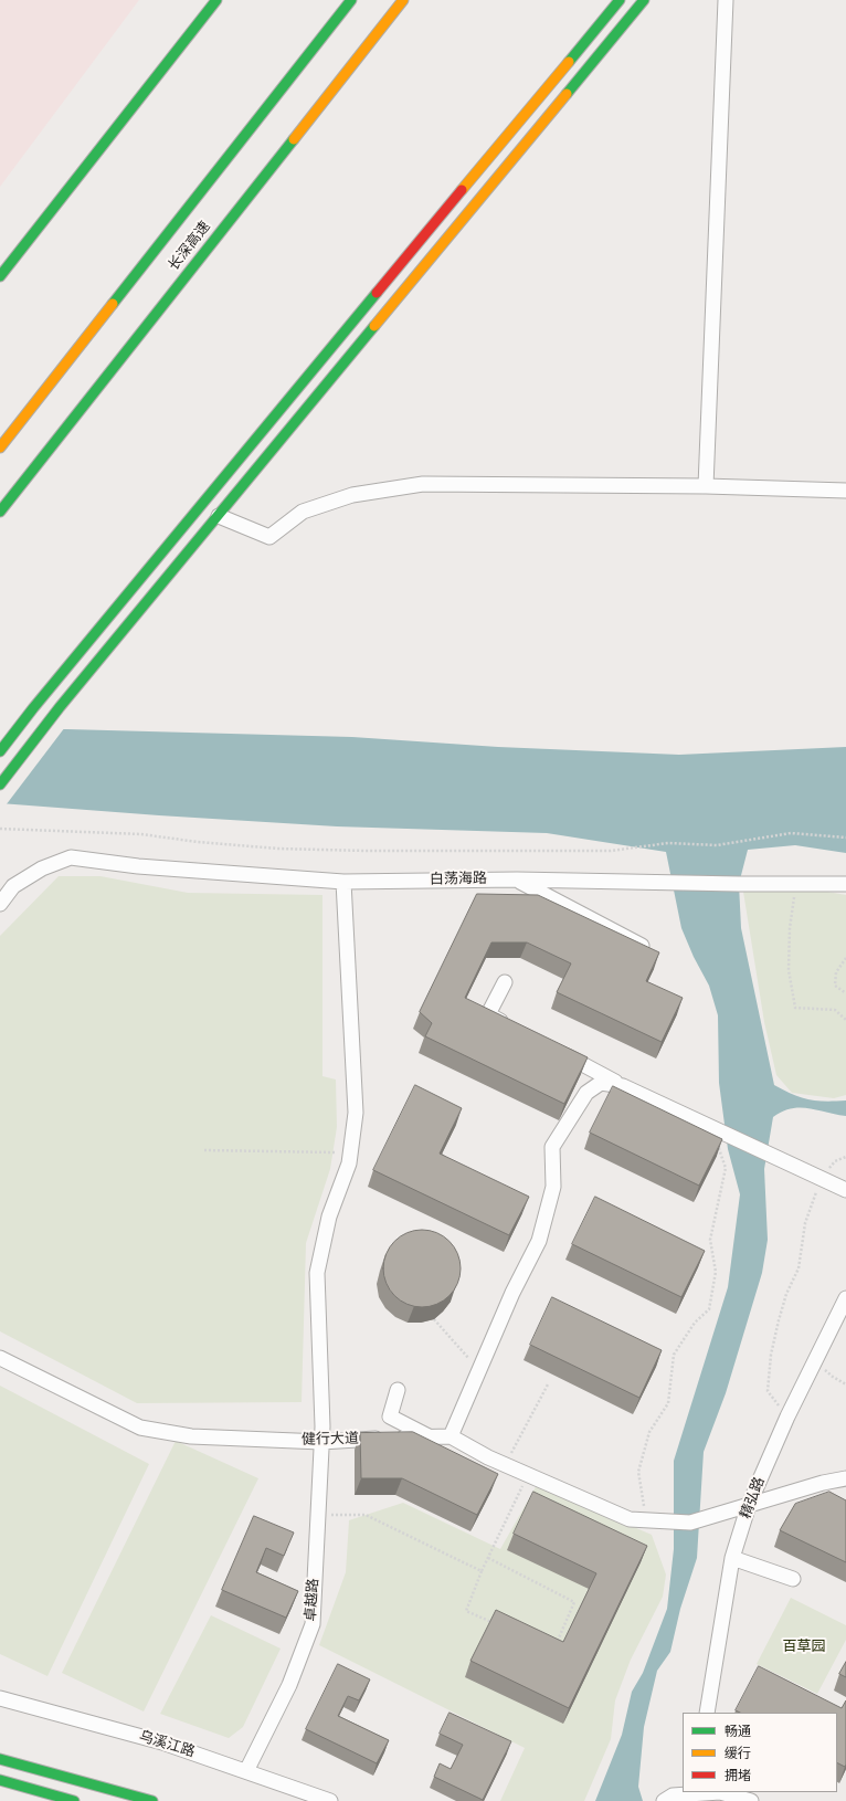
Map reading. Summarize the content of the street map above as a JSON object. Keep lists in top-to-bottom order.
{
  "streets": {
    "main road": ["长深高速"],
    "street": [
      "白荡海路",
      "健行大道",
      "精弘路",
      "卓越路",
      "乌溪江路"
    ]
  },
  "crossings": [
    ["白荡海路", "卓越路"],
    ["健行大道", "精弘路"],
    ["健行大道", "卓越路"],
    ["卓越路", "乌溪江路"]
  ],
  "parks": ["百草园"],
  "legend": ["畅通", "缓行", "拥堵"]
}
